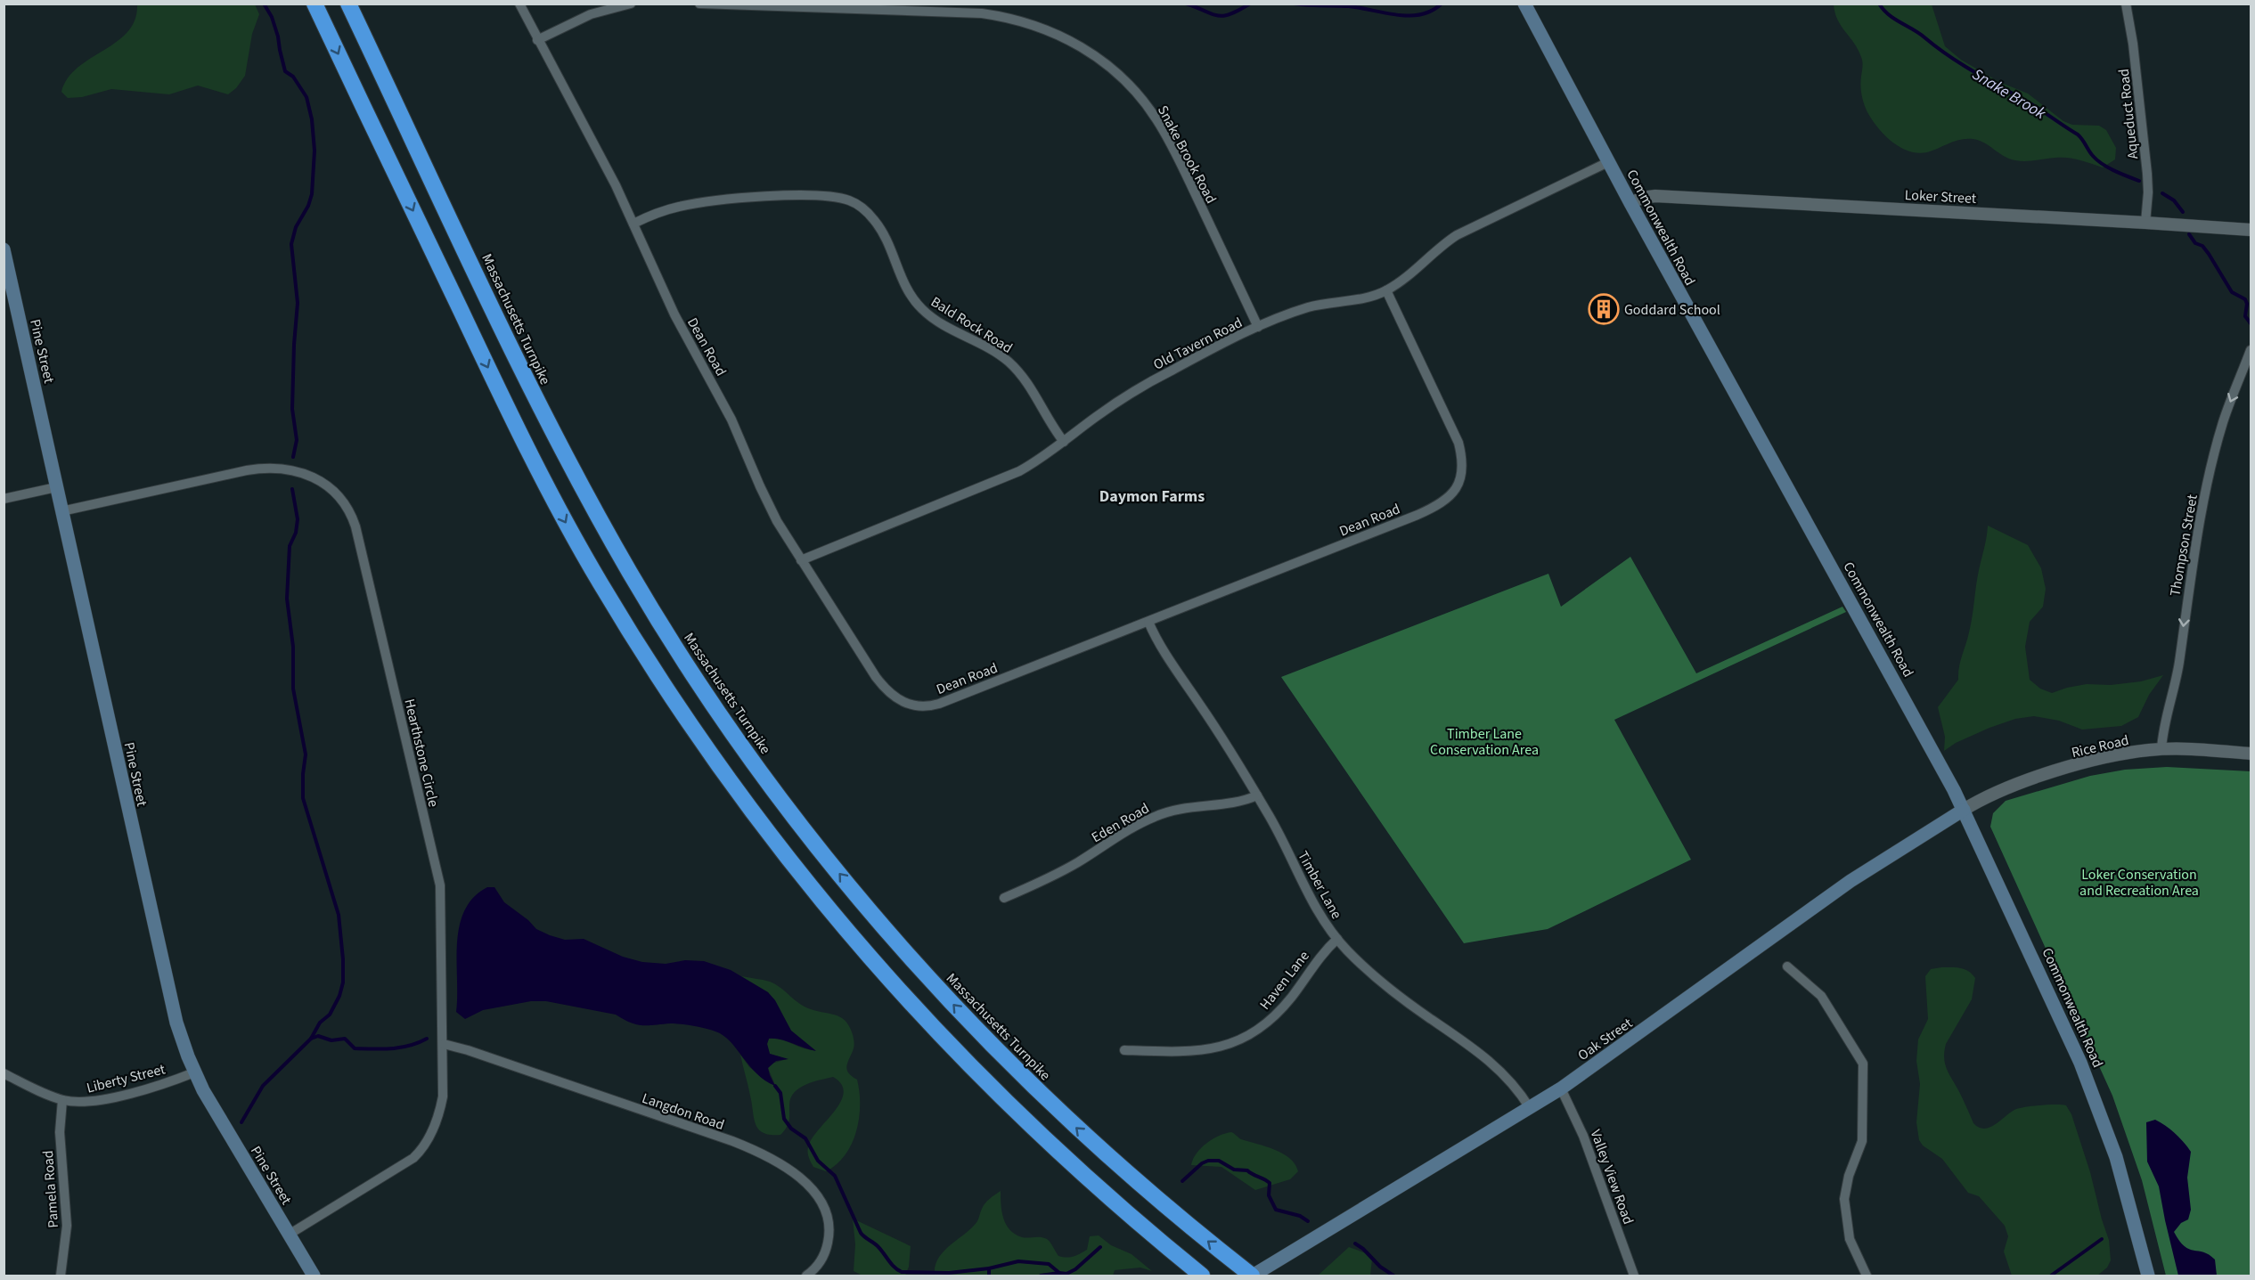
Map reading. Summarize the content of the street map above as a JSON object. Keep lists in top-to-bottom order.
{
  "streets": {
    "highway": ["Massachusetts Turnpike"],
    "main road": ["Commonwealth Road", "Pine Street", "Oak Street"],
    "street": [
      "Aqueduct Road",
      "Snake Brook Road",
      "Loker Street",
      "Bald Rock Road",
      "Old Tavern Road",
      "Dean Road",
      "Thompson Street",
      "Rice Road",
      "Hearthstone Circle",
      "Eden Road",
      "Timber Lane",
      "Haven Lane",
      "Liberty Street",
      "Langdon Road",
      "Valley View Road",
      "Pamela Road"
    ]
  },
  "crossings": [
    ["Aqueduct Road", "Loker Street"],
    ["Snake Brook Road", "Old Tavern Road"],
    ["Loker Street", "Commonwealth Road"],
    ["Commonwealth Road", "Old Tavern Road"],
    ["Commonwealth Road", "Rice Road"],
    ["Commonwealth Road", "Oak Street"],
    ["Massachusetts Turnpike", "Oak Street"],
    ["Bald Rock Road", "Old Tavern Road"],
    ["Bald Rock Road", "Dean Road"],
    ["Old Tavern Road", "Dean Road"],
    ["Dean Road", "Timber Lane"],
    ["Pine Street", "Hearthstone Circle"],
    ["Pine Street", "Liberty Street"],
    ["Thompson Street", "Rice Road"],
    ["Rice Road", "Oak Street"],
    ["Hearthstone Circle", "Langdon Road"],
    ["Eden Road", "Timber Lane"],
    ["Timber Lane", "Haven Lane"],
    ["Timber Lane", "Oak Street"],
    ["Oak Street", "Valley View Road"],
    ["Liberty Street", "Pamela Road"]
  ],
  "one_way": ["Thompson Street"],
  "districts": ["Daymon Farms"],
  "water": ["Snake Brook"],
  "parks": ["Timber Lane Conservation Area", "Loker Conservation and Recreation Area"],
  "places": {
    "building": ["Goddard School"]
  }
}
